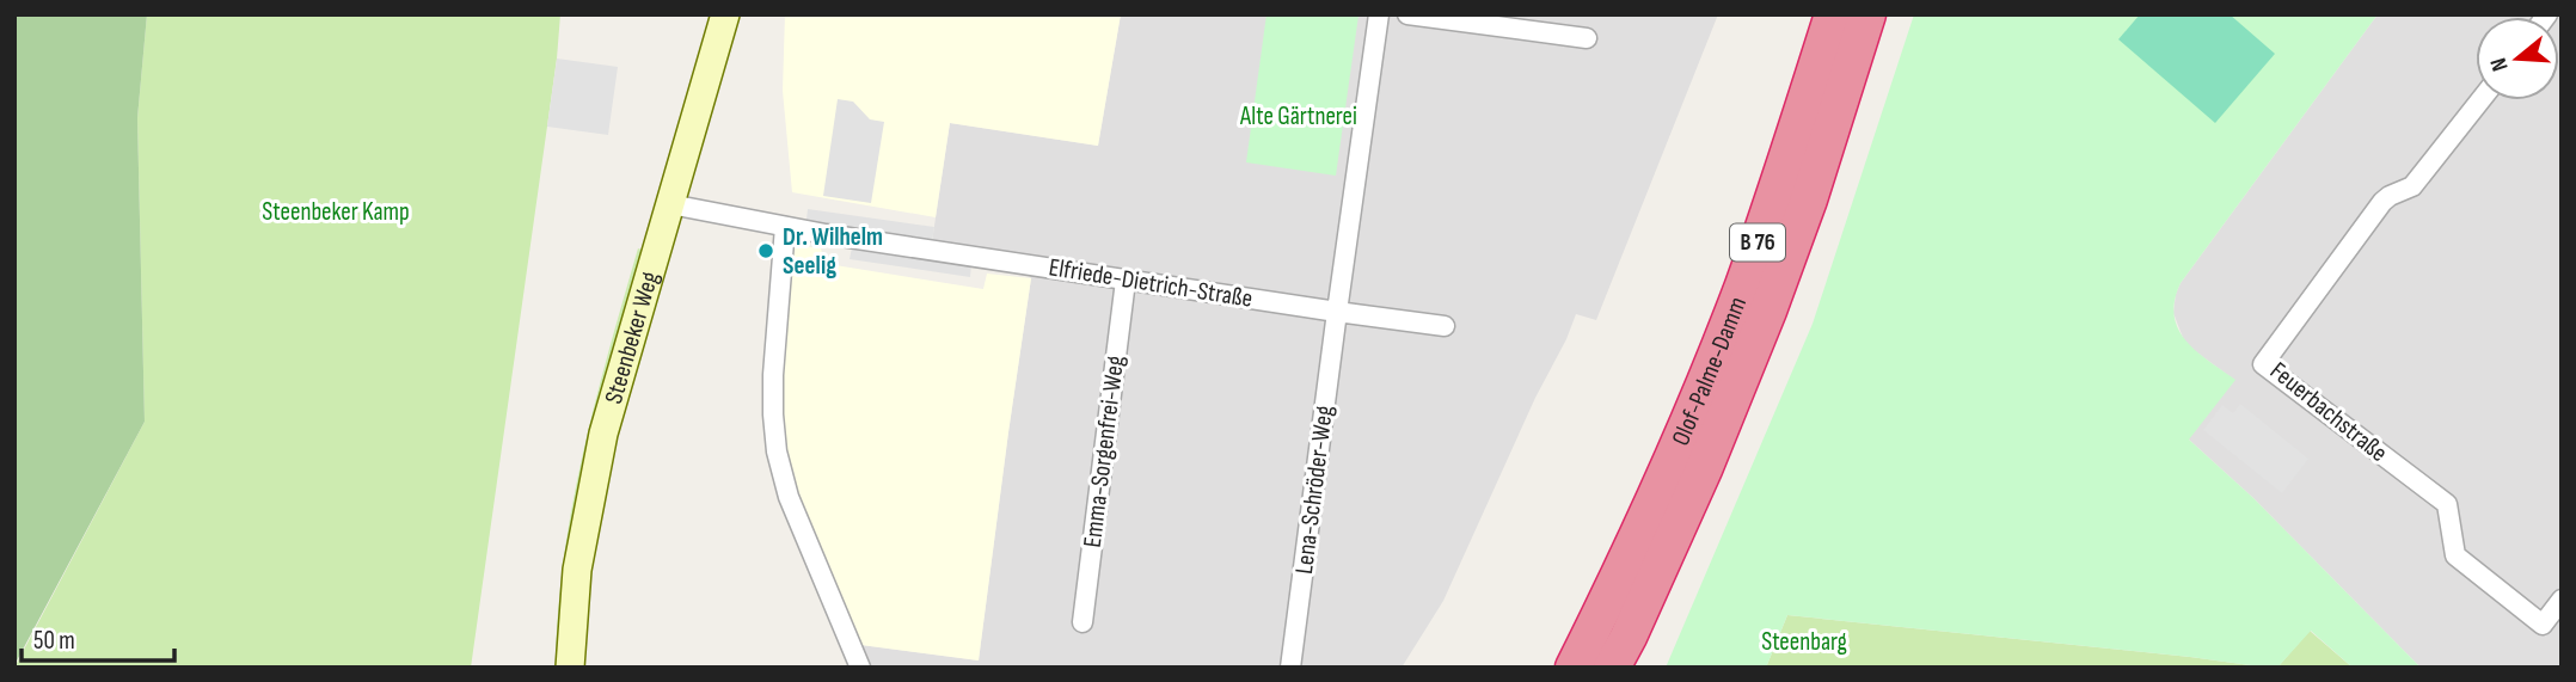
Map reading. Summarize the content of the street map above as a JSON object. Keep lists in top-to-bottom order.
{
  "streets": {
    "highway": ["B 76", "Olof-Palme-Damm"],
    "main road": ["Steenbeker Weg"],
    "street": [
      "Elfriede-Dietrich-Straße",
      "Feuerbachstraße",
      "Emma-Sorgenfrei-Weg",
      "Lena-Schröder-Weg"
    ]
  },
  "crossings": [
    ["Elfriede-Dietrich-Straße", "Steenbeker Weg"],
    ["Elfriede-Dietrich-Straße", "Emma-Sorgenfrei-Weg"],
    ["Elfriede-Dietrich-Straße", "Lena-Schröder-Weg"]
  ],
  "parks": ["Alte Gärtnerei", "Steenbeker Kamp", "Steenbarg"],
  "places": ["Dr. Wilhelm Seelig"],
  "scale_bar": "50 m",
  "north": "left"
}
